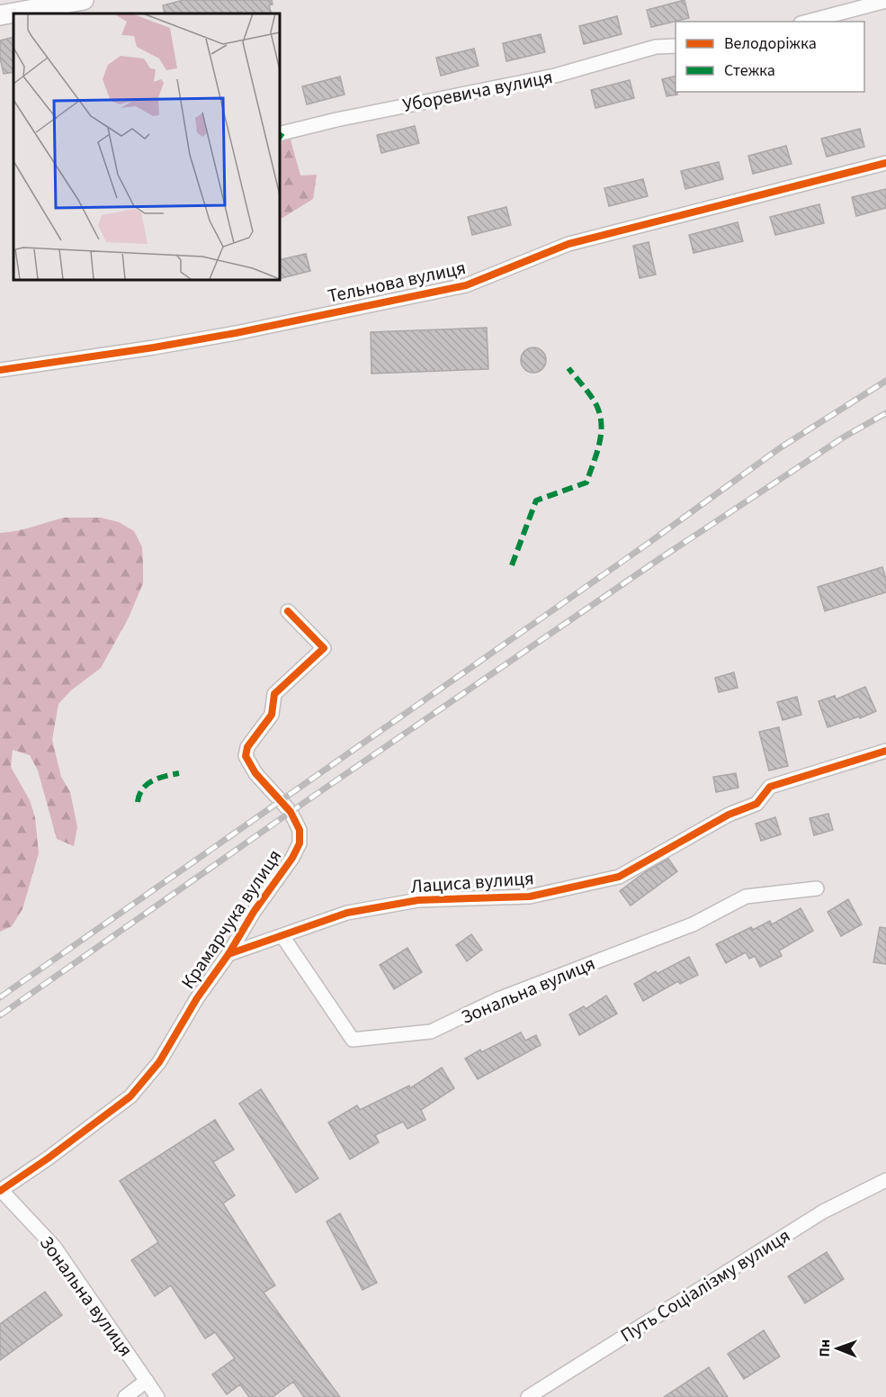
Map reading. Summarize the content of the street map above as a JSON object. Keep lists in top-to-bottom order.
{
  "streets": {
    "street": [
      "Уборевича вулиця",
      "Тельнова вулиця",
      "Лациса вулиця",
      "Крамарчука вулиця",
      "Зональна вулиця",
      "Путь Соціалізму вулиця"
    ]
  },
  "crossings": [
    ["Лациса вулиця", "Крамарчука вулиця"],
    ["Лациса вулиця", "Зональна вулиця"],
    ["Крамарчука вулиця", "Зональна вулиця"]
  ],
  "legend": ["Велодоріжка", "Стежка"],
  "north": "left"
}
